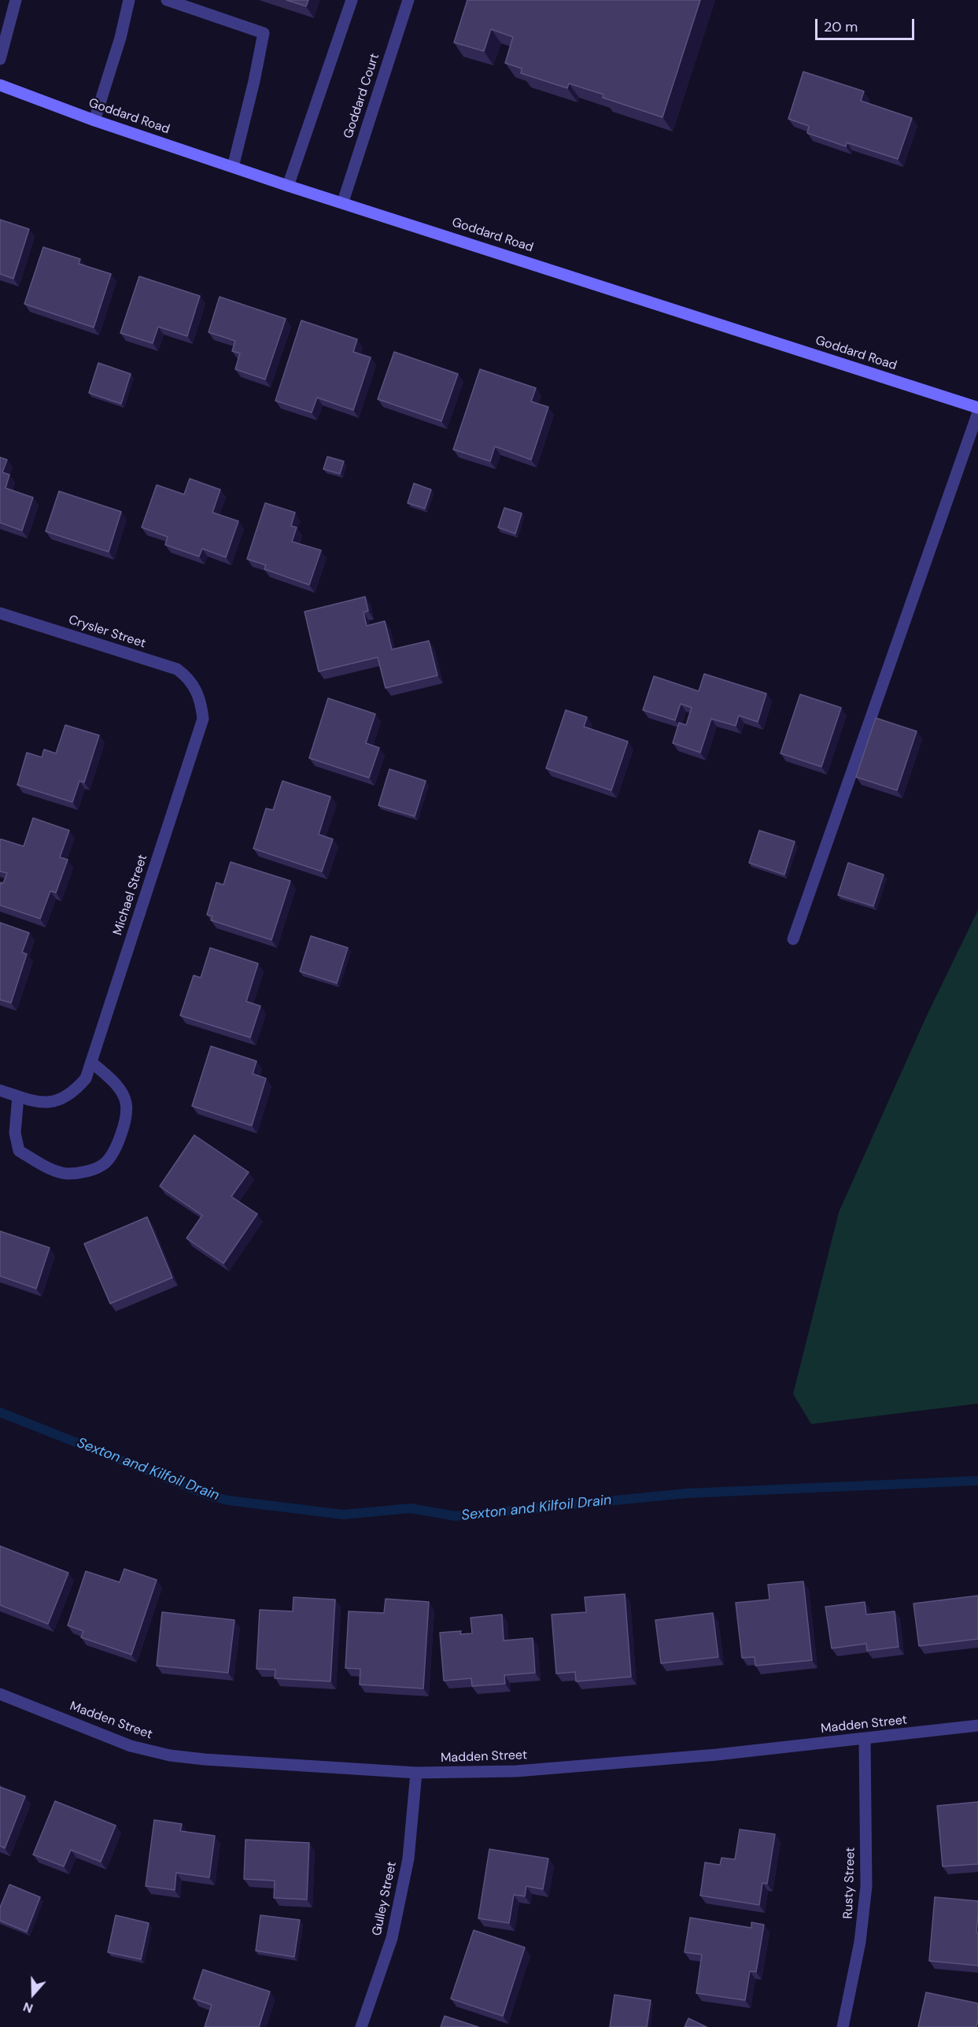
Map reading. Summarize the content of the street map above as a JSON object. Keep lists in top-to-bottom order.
{
  "streets": {
    "main road": ["Goddard Road"],
    "street": [
      "Goddard Court",
      "Crysler Street",
      "Michael Street",
      "Madden Street",
      "Rusty Street",
      "Gulley Street"
    ]
  },
  "crossings": [
    ["Goddard Court", "Goddard Road"],
    ["Crysler Street", "Michael Street"],
    ["Madden Street", "Rusty Street"],
    ["Madden Street", "Gulley Street"]
  ],
  "water": ["Sexton and Kilfoil Drain"],
  "scale_bar": "20 m",
  "north": "bottom"
}
